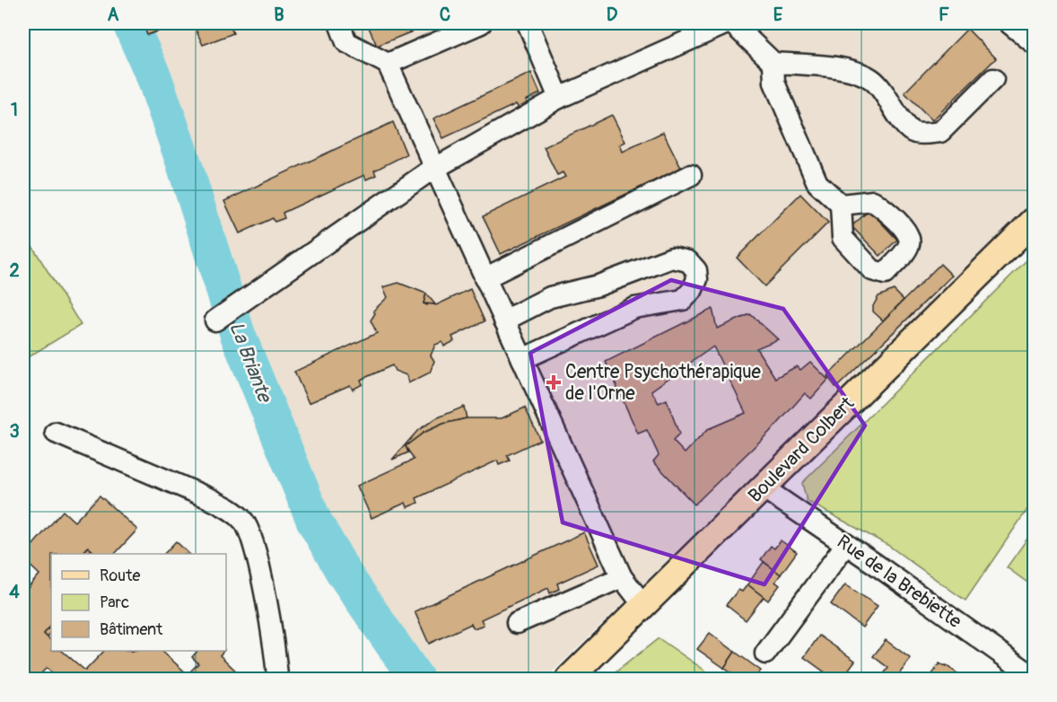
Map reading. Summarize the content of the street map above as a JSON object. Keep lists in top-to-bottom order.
{
  "streets": {
    "main road": ["Boulevard Colbert"],
    "street": ["Rue de la Brebiette"]
  },
  "crossings": [
    ["Boulevard Colbert", "Rue de la Brebiette"]
  ],
  "water": ["La Briante"],
  "places": {
    "health": ["Centre Psychothérapique de l'Orne"]
  },
  "legend": ["Route", "Parc", "Bâtiment"],
  "grid": {
    "columns": [
      "A",
      "B",
      "C",
      "D",
      "E",
      "F"
    ],
    "rows": [
      "1",
      "2",
      "3",
      "4"
    ]
  }
}
